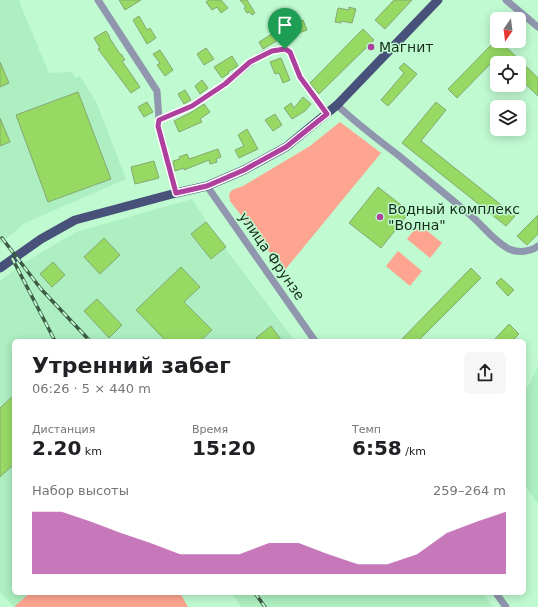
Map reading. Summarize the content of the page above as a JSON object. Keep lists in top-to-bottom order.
{
  "streets": {
    "street": ["улица Фрунзе"]
  },
  "places": ["Магнит", "Водный комплекс \"Волна\""],
  "north": "bottom",
  "page": {
    "heading": ["Утренний забег", "06:26 · 5 × 440 m"],
    "stats": [
      ["Дистанция", "2.20 km"],
      ["Время", "15:20"],
      ["Темп", "6:58 /km"]
    ],
    "chart": ["Набор высоты", "259–264 m"]
  }
}
